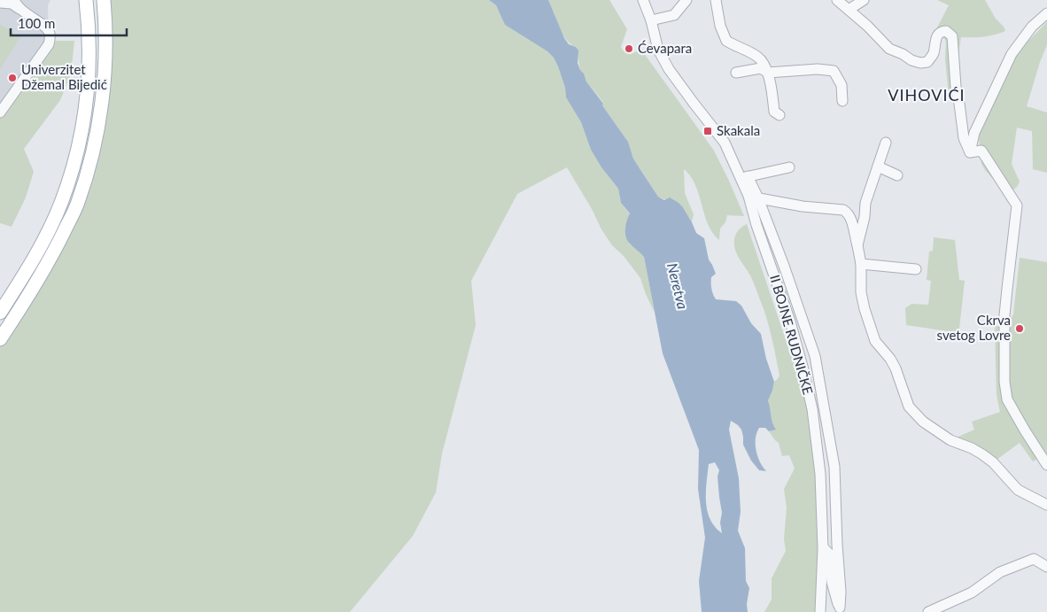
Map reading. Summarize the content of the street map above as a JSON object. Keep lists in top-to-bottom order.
{
  "streets": {
    "street": ["II BOJNE RUDNIČKE"]
  },
  "districts": ["VIHOVIĆI"],
  "water": ["Neretva"],
  "places": {
    "other": ["Ćevapara", "Univerzitet Džemal Bijedić", "Ckrva svetog Lovre"],
    "transit": ["Skakala"]
  },
  "scale_bar": "100 m"
}
